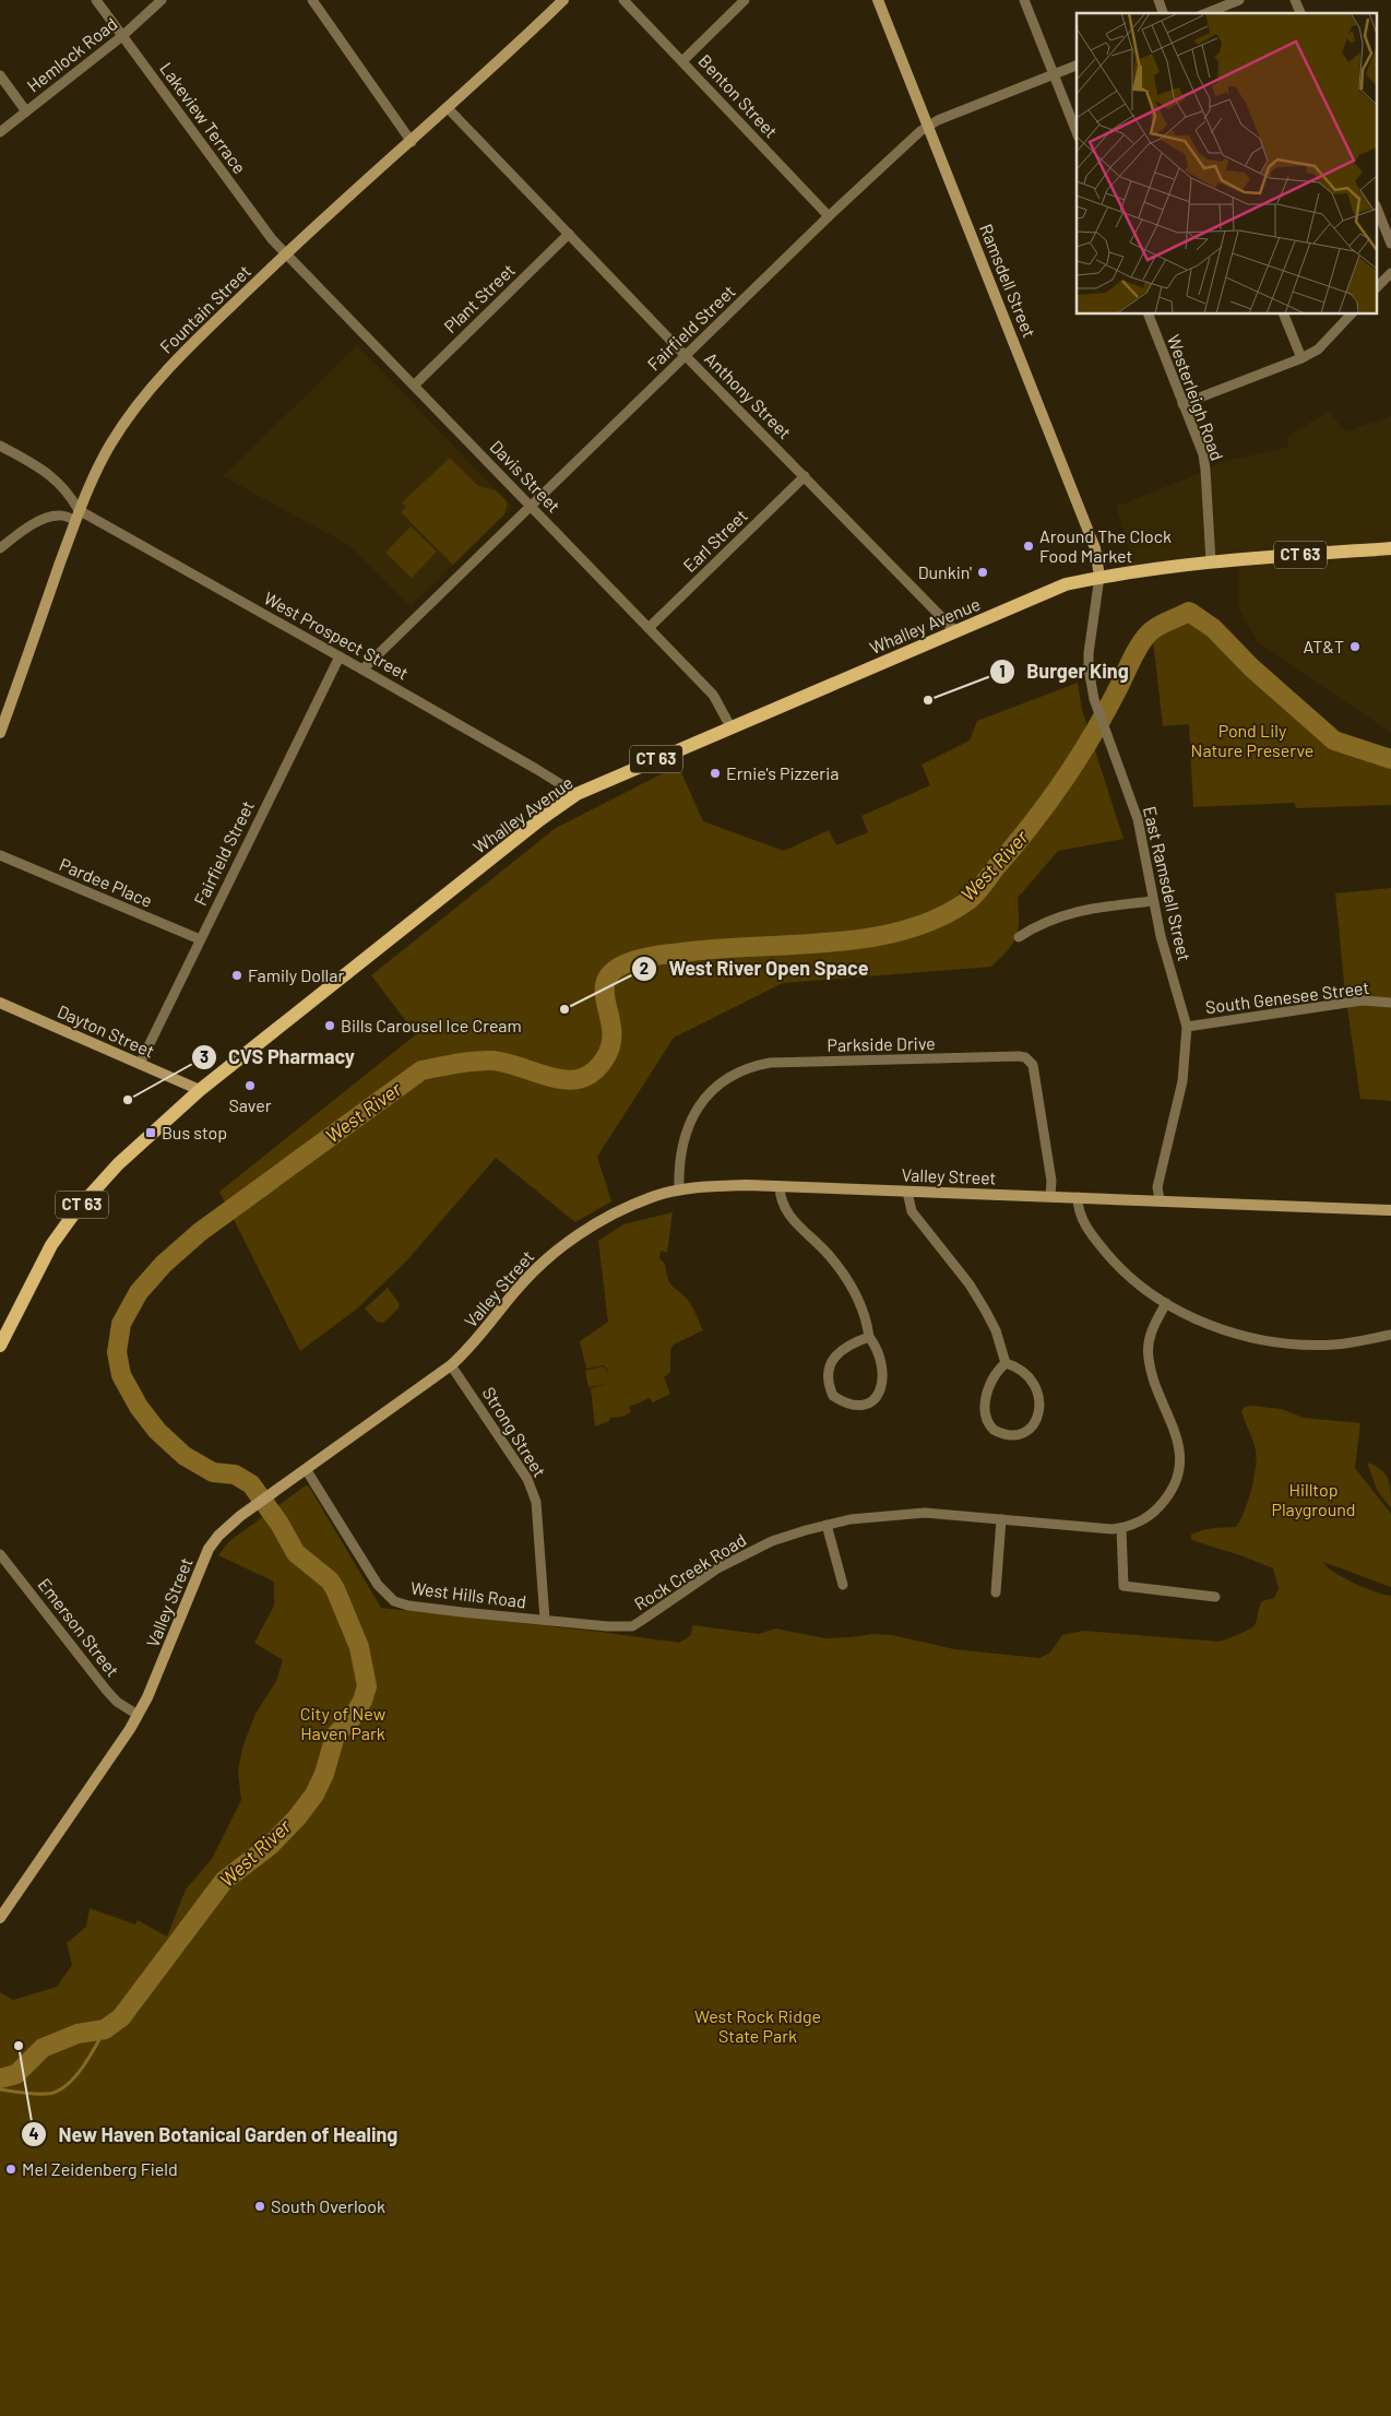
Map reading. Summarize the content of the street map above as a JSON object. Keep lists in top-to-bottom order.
{
  "streets": {
    "main road": ["CT 63", "Whalley Avenue"],
    "street": [
      "Hemlock Road",
      "Benton Street",
      "Lakeview Terrace",
      "Ramsdell Street",
      "Plant Street",
      "Fountain Street",
      "Fairfield Street",
      "Anthony Street",
      "Westerleigh Road",
      "Davis Street",
      "Earl Street",
      "West Prospect Street",
      "Pardee Place",
      "East Ramsdell Street",
      "South Genesee Street",
      "Dayton Street",
      "Parkside Drive",
      "Valley Street",
      "Strong Street",
      "Rock Creek Road",
      "West Hills Road",
      "Emerson Street"
    ]
  },
  "crossings": [
    ["Hemlock Road", "Lakeview Terrace"],
    ["Benton Street", "Fairfield Street"],
    ["Lakeview Terrace", "Fountain Street"],
    ["Lakeview Terrace", "Davis Street"],
    ["Ramsdell Street", "Fairfield Street"],
    ["Ramsdell Street", "Whalley Avenue"],
    ["Ramsdell Street", "East Ramsdell Street"],
    ["Plant Street", "Anthony Street"],
    ["Plant Street", "Davis Street"],
    ["Fountain Street", "Anthony Street"],
    ["Fountain Street", "Davis Street"],
    ["Fountain Street", "West Prospect Street"],
    ["Fairfield Street", "Anthony Street"],
    ["Fairfield Street", "Davis Street"],
    ["Fairfield Street", "West Prospect Street"],
    ["Fairfield Street", "Pardee Place"],
    ["Fairfield Street", "Dayton Street"],
    ["Anthony Street", "Earl Street"],
    ["Anthony Street", "Whalley Avenue"],
    ["Westerleigh Road", "Whalley Avenue"],
    ["Davis Street", "Earl Street"],
    ["Davis Street", "Whalley Avenue"],
    ["Whalley Avenue", "West Prospect Street"],
    ["Whalley Avenue", "East Ramsdell Street"],
    ["Whalley Avenue", "Dayton Street"],
    ["East Ramsdell Street", "South Genesee Street"],
    ["East Ramsdell Street", "Valley Street"],
    ["Parkside Drive", "Valley Street"],
    ["Valley Street", "Strong Street"],
    ["Valley Street", "West Hills Road"],
    ["Valley Street", "Emerson Street"],
    ["Strong Street", "West Hills Road"],
    ["Rock Creek Road", "West Hills Road"]
  ],
  "water": ["West River"],
  "parks": [
    "Pond Lily Nature Preserve",
    "Hilltop Playground",
    "City of New Haven Park",
    "West Rock Ridge State Park"
  ],
  "places": {
    "other": [
      "Around The Clock Food Market",
      "Dunkin'",
      "AT&T",
      "Burger King",
      "Ernie's Pizzeria",
      "Family Dollar",
      "West River Open Space",
      "Bills Carousel Ice Cream",
      "Saver",
      "CVS Pharmacy",
      "New Haven Botanical Garden of Healing",
      "Mel Zeidenberg Field",
      "South Overlook"
    ],
    "transit": ["Bus stop"]
  }
}
